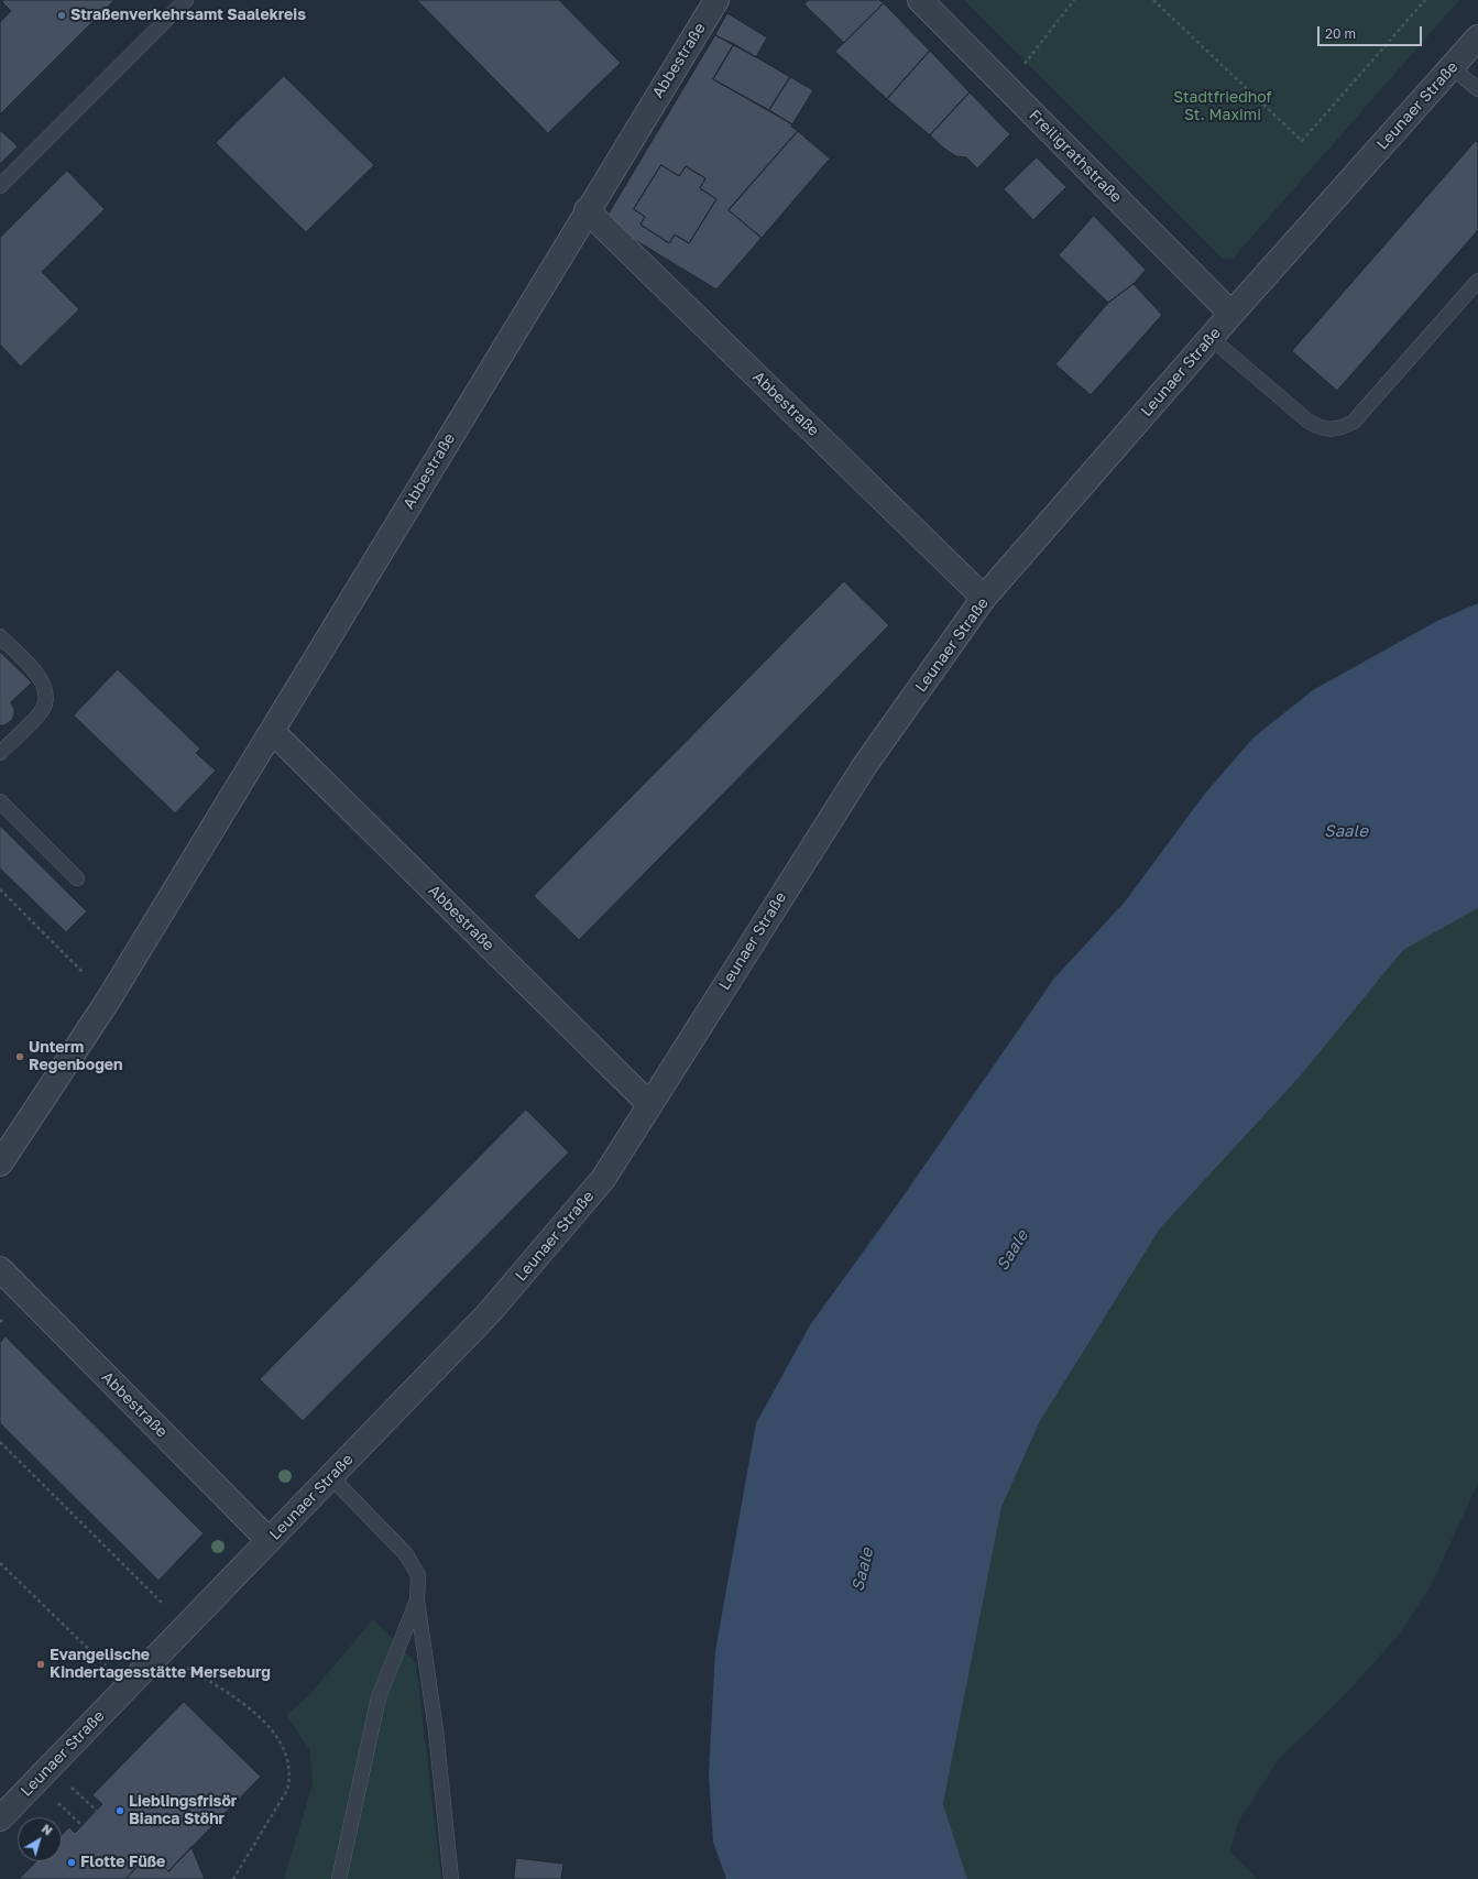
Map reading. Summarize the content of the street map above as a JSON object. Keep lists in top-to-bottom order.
{
  "streets": {
    "street": ["Abbestraße", "Leunaer Straße", "Freiligrathstraße"]
  },
  "crossings": [
    ["Abbestraße", "Leunaer Straße"],
    ["Leunaer Straße", "Freiligrathstraße"]
  ],
  "water": ["Saale"],
  "parks": ["Stadtfriedhof St. Maximi"],
  "places": [
    "Straßenverkehrsamt Saalekreis",
    "Unterm Regenbogen",
    "Evangelische Kindertagesstätte Merseburg",
    "Lieblingsfrisör Bianca Stöhr",
    "Flotte Füße"
  ],
  "scale_bar": "20 m",
  "north": "top right"
}
